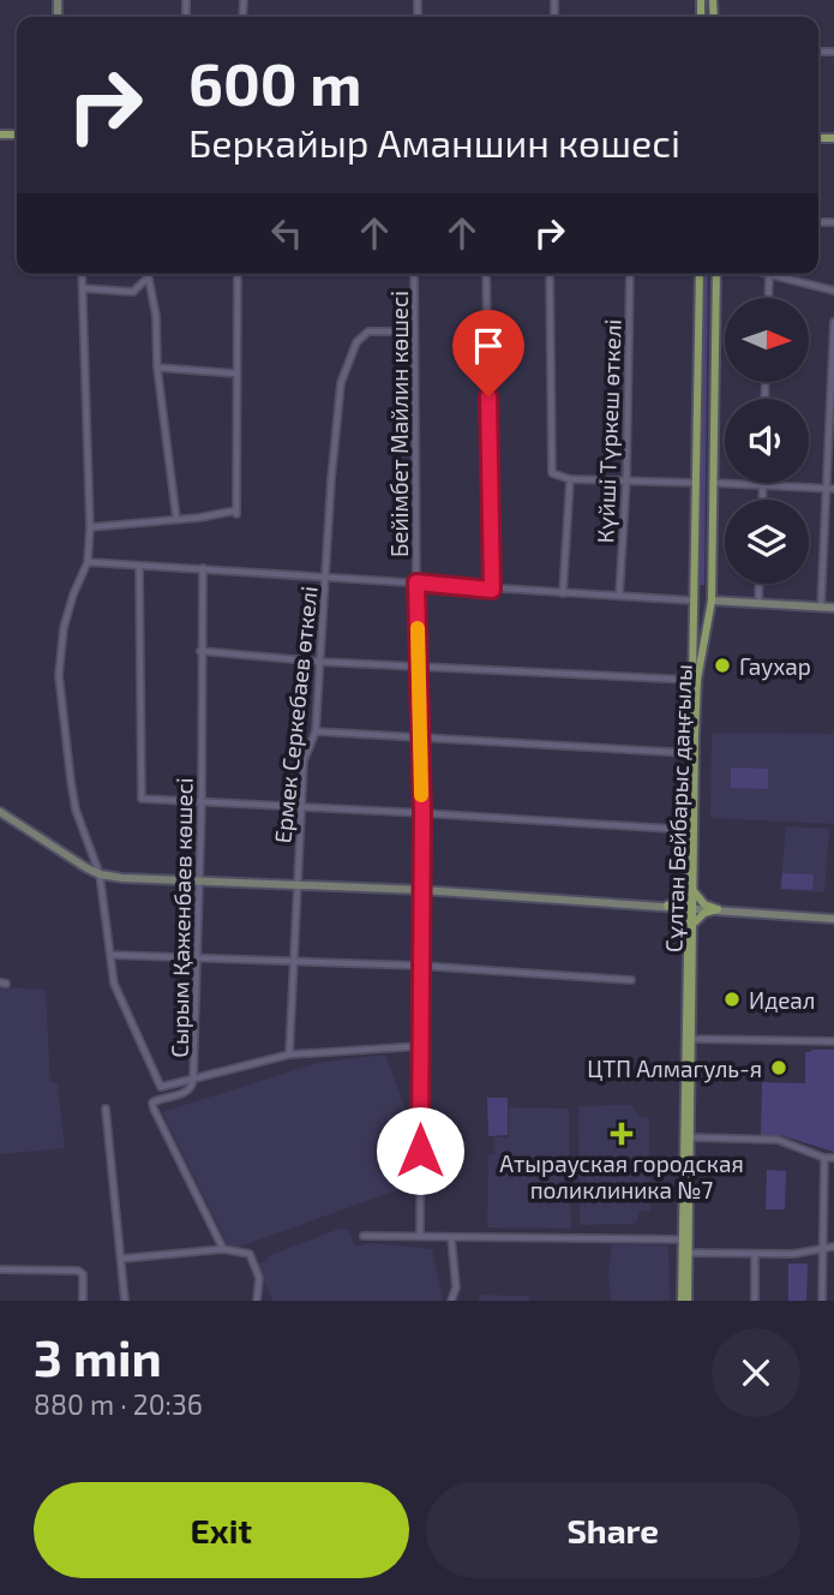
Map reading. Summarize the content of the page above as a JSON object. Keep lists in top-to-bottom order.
{
  "streets": {
    "main road": ["Сұлтан Бейбарыс даңғылы"],
    "street": [
      "Бейімбет Майлин көшесі",
      "Күйші Түркеш өткелі",
      "Ермек Серкебаев өткелі",
      "Сырым Қаженбаев көшесі"
    ]
  },
  "crossings": [
    ["Бейімбет Майлин көшесі", "Ермек Серкебаев өткелі"]
  ],
  "places": {
    "other": ["Гаухар", "Идеал", "ЦТП Алмагуль-я"],
    "health": ["Атырауская городская поликлиника №7"]
  },
  "north": "right",
  "page": {
    "turn": ["600 m", "Беркайыр Аманшин көшесі"],
    "heading": ["3 min", "880 m · 20:36"],
    "buttons": ["Exit", "Share"]
  }
}
